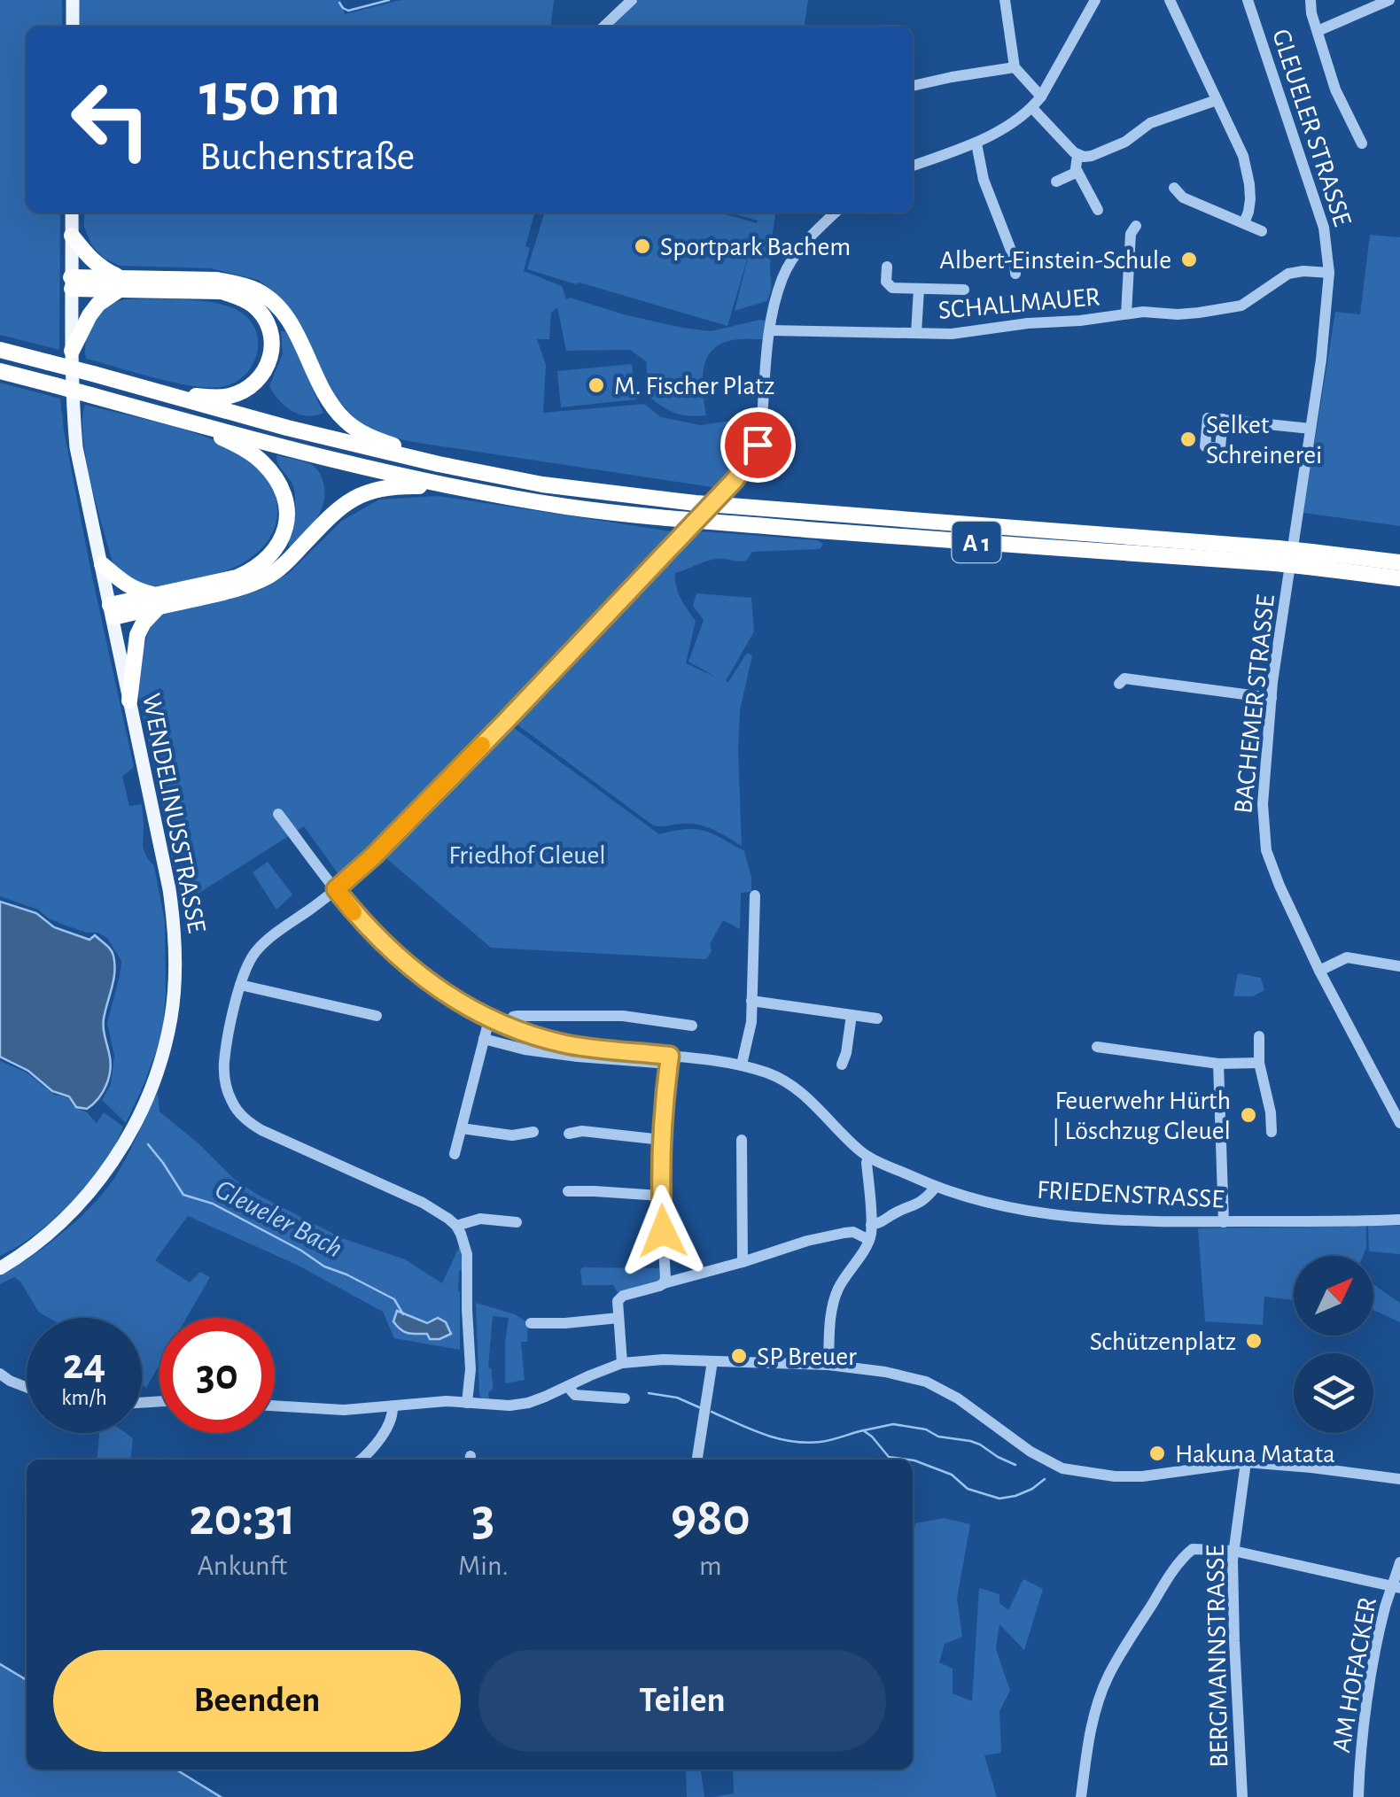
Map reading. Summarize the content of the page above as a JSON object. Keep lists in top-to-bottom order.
{
  "streets": {
    "highway": ["A 1"],
    "main road": ["WENDELINUSSTRASSE"],
    "street": [
      "GLEUELER STRASSE",
      "SCHALLMAUER",
      "BACHEMER STRASSE",
      "FRIEDENSTRASSE",
      "BERGMANNSTRASSE",
      "AM HOFACKER"
    ]
  },
  "crossings": [
    ["GLEUELER STRASSE", "SCHALLMAUER"],
    ["GLEUELER STRASSE", "BACHEMER STRASSE"]
  ],
  "water": ["Gleueler Bach"],
  "parks": ["Friedhof Gleuel"],
  "places": [
    "Sportpark Bachem",
    "Albert-Einstein-Schule",
    "M. Fischer Platz",
    "Selket Schreinerei",
    "Feuerwehr Hürth | Löschzug Gleuel",
    "Schützenplatz",
    "SP Breuer",
    "Hakuna Matata"
  ],
  "north": "top right",
  "page": {
    "turn": ["150 m", "Buchenstraße"],
    "speed": "24 km/h",
    "limit": "30",
    "eta": [
      "20:31",
      "Ankunft",
      "3",
      "Min.",
      "980",
      "m"
    ],
    "buttons": ["Beenden", "Teilen"]
  }
}
